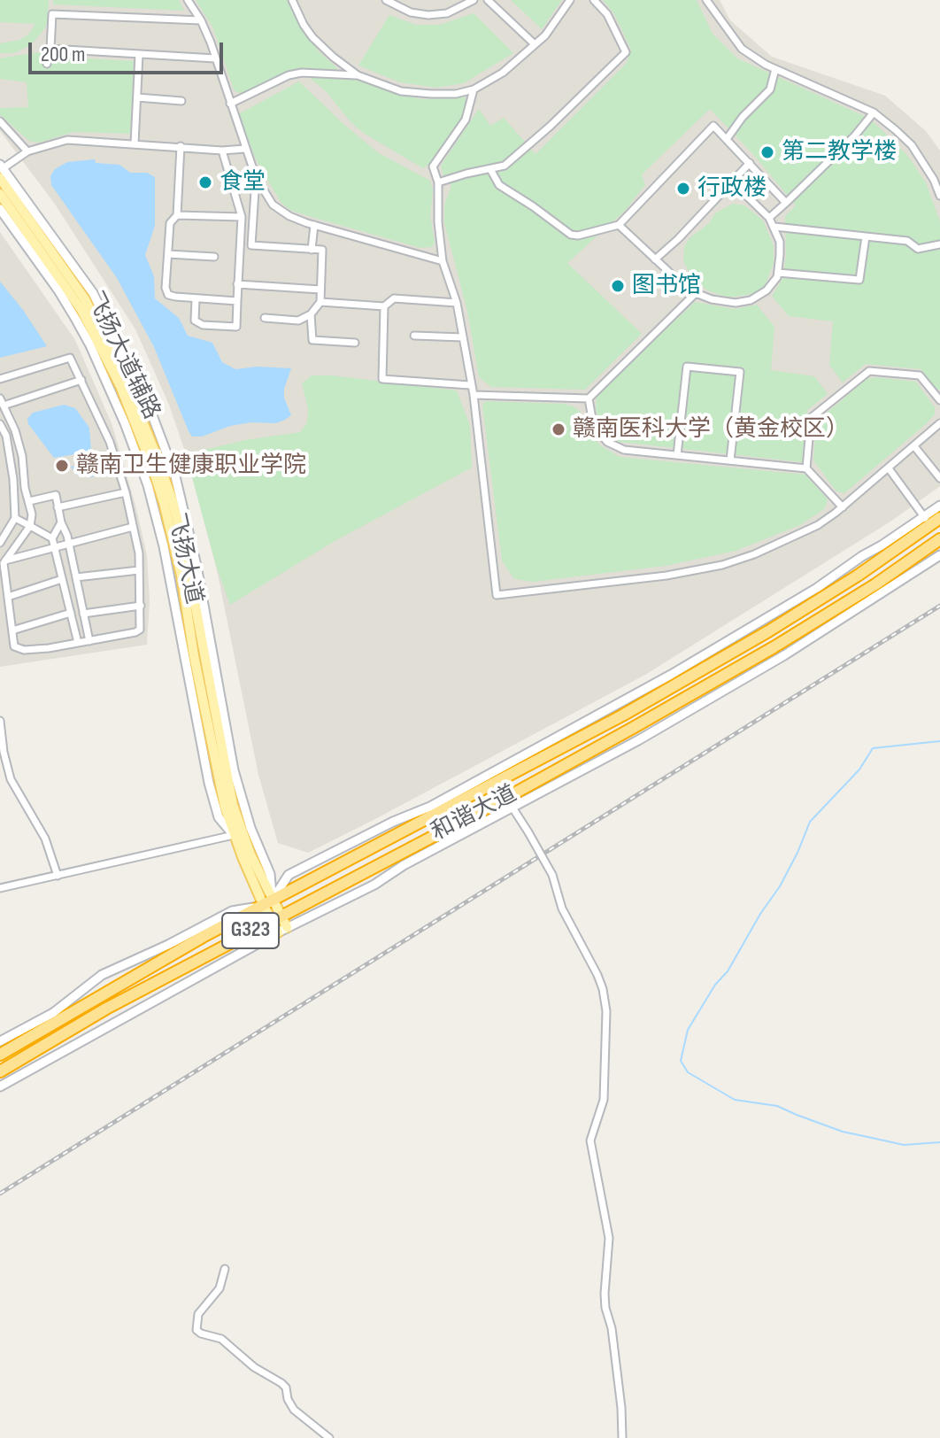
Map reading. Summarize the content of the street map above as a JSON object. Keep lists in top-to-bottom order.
{
  "streets": {
    "highway": ["和谐大道", "G323"],
    "main road": ["飞扬大道"],
    "street": ["飞扬大道辅路"]
  },
  "crossings": [
    ["飞扬大道辅路", "飞扬大道"],
    ["飞扬大道辅路", "和谐大道"],
    ["飞扬大道辅路", "G323"],
    ["飞扬大道", "和谐大道"],
    ["飞扬大道", "G323"],
    ["和谐大道", "G323"]
  ],
  "places": [
    "第二教学楼",
    "食堂",
    "行政楼",
    "图书馆",
    "赣南医科大学（黄金校区）",
    "赣南卫生健康职业学院"
  ],
  "scale_bar": "200 m"
}
